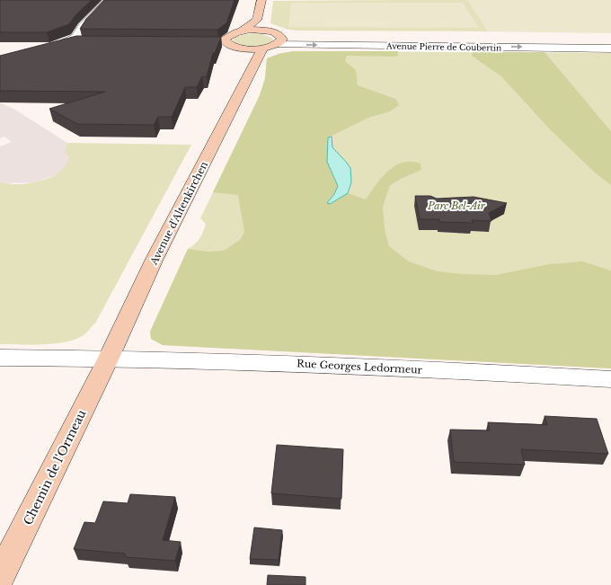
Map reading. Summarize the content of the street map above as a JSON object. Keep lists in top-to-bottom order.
{
  "streets": {
    "street": [
      "Avenue Pierre de Coubertin",
      "Avenue d'Altenkirchen",
      "Rue Georges Ledormeur",
      "Chemin de l'Ormeau"
    ]
  },
  "crossings": [
    ["Avenue d'Altenkirchen", "Rue Georges Ledormeur"],
    ["Avenue d'Altenkirchen", "Chemin de l'Ormeau"],
    ["Rue Georges Ledormeur", "Chemin de l'Ormeau"]
  ],
  "one_way": ["Avenue Pierre de Coubertin"],
  "parks": ["Parc Bel-Air"]
}
